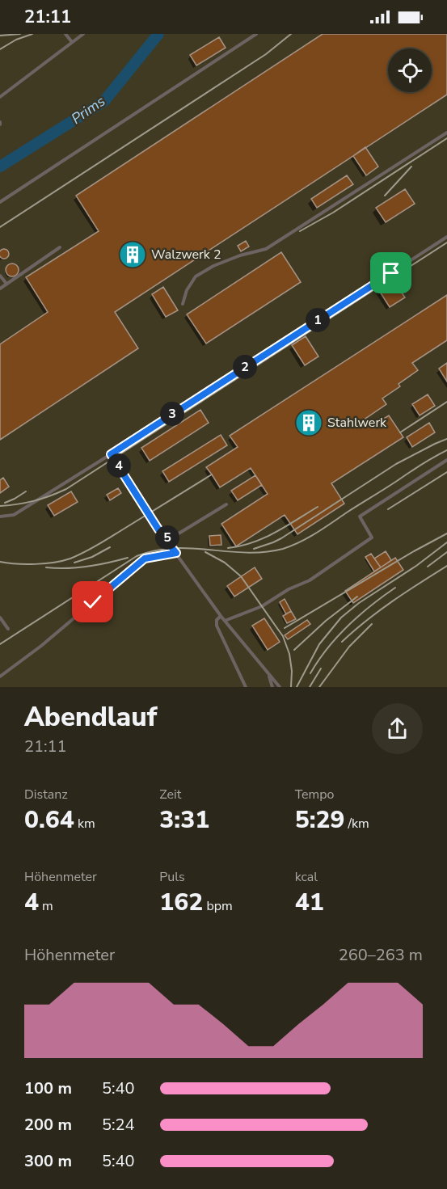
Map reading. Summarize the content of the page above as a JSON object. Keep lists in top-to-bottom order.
{
  "water": ["Prims"],
  "places": {
    "building": ["Walzwerk 2", "Stahlwerk"]
  },
  "page": {
    "status": "21:11",
    "pins": [
      "1",
      "2",
      "3",
      "4",
      "5"
    ],
    "heading": ["Abendlauf", "21:11"],
    "stats": [
      ["Distanz", "0.64 km"],
      ["Zeit", "3:31"],
      ["Tempo", "5:29 /km"],
      ["Höhenmeter", "4 m"],
      ["Puls", "162 bpm"],
      ["kcal", "41"]
    ],
    "chart": ["Höhenmeter", "260–263 m"],
    "list": [
      {
        "name": "100 m",
        "note": "5:40"
      },
      {
        "name": "200 m",
        "note": "5:24"
      },
      {
        "name": "300 m",
        "note": "5:40"
      }
    ]
  }
}
